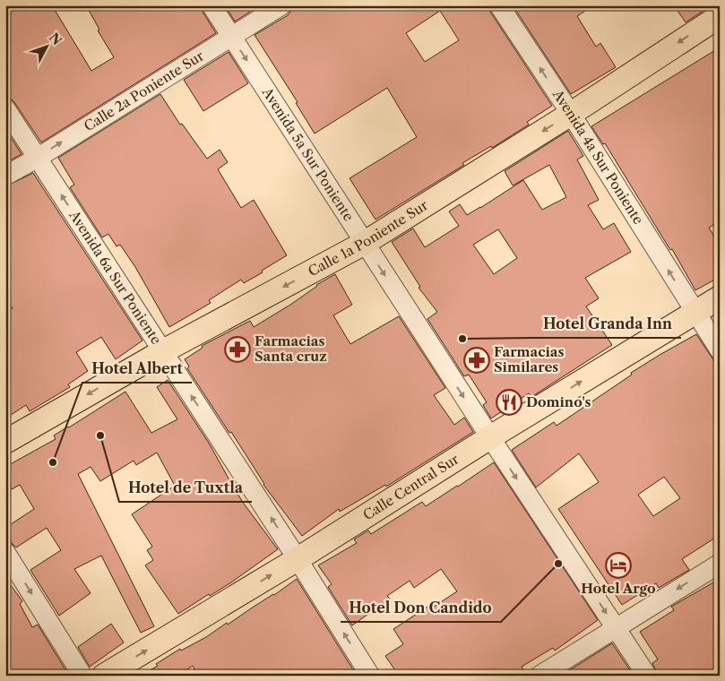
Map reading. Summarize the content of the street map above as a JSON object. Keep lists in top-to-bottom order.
{
  "streets": {
    "main road": ["Calle 1a Poniente Sur", "Calle Central Sur"],
    "street": [
      "Calle 2a Poniente Sur",
      "Avenida 5a Sur Poniente",
      "Avenida 4a Sur Poniente",
      "Avenida 6a Sur Poniente"
    ]
  },
  "crossings": [
    ["Calle 2a Poniente Sur", "Avenida 5a Sur Poniente"],
    ["Calle 2a Poniente Sur", "Avenida 6a Sur Poniente"],
    ["Avenida 5a Sur Poniente", "Calle 1a Poniente Sur"],
    ["Avenida 5a Sur Poniente", "Calle Central Sur"],
    ["Avenida 4a Sur Poniente", "Calle 1a Poniente Sur"],
    ["Avenida 4a Sur Poniente", "Calle Central Sur"],
    ["Calle 1a Poniente Sur", "Avenida 6a Sur Poniente"],
    ["Avenida 6a Sur Poniente", "Calle Central Sur"]
  ],
  "one_way": [
    "Calle 2a Poniente Sur",
    "Avenida 5a Sur Poniente",
    "Avenida 4a Sur Poniente",
    "Calle 1a Poniente Sur",
    "Avenida 6a Sur Poniente",
    "Calle Central Sur"
  ],
  "places": {
    "other": [
      "Hotel Granda Inn",
      "Hotel de Tuxtla",
      "Hotel Albert",
      "Hotel Don Candido"
    ],
    "pharmacy": ["Farmacias Santa cruz", "Farmacias Similares"],
    "restaurant": ["Domino's"],
    "hotel": ["Hotel Argo"]
  },
  "north": "top right"
}
